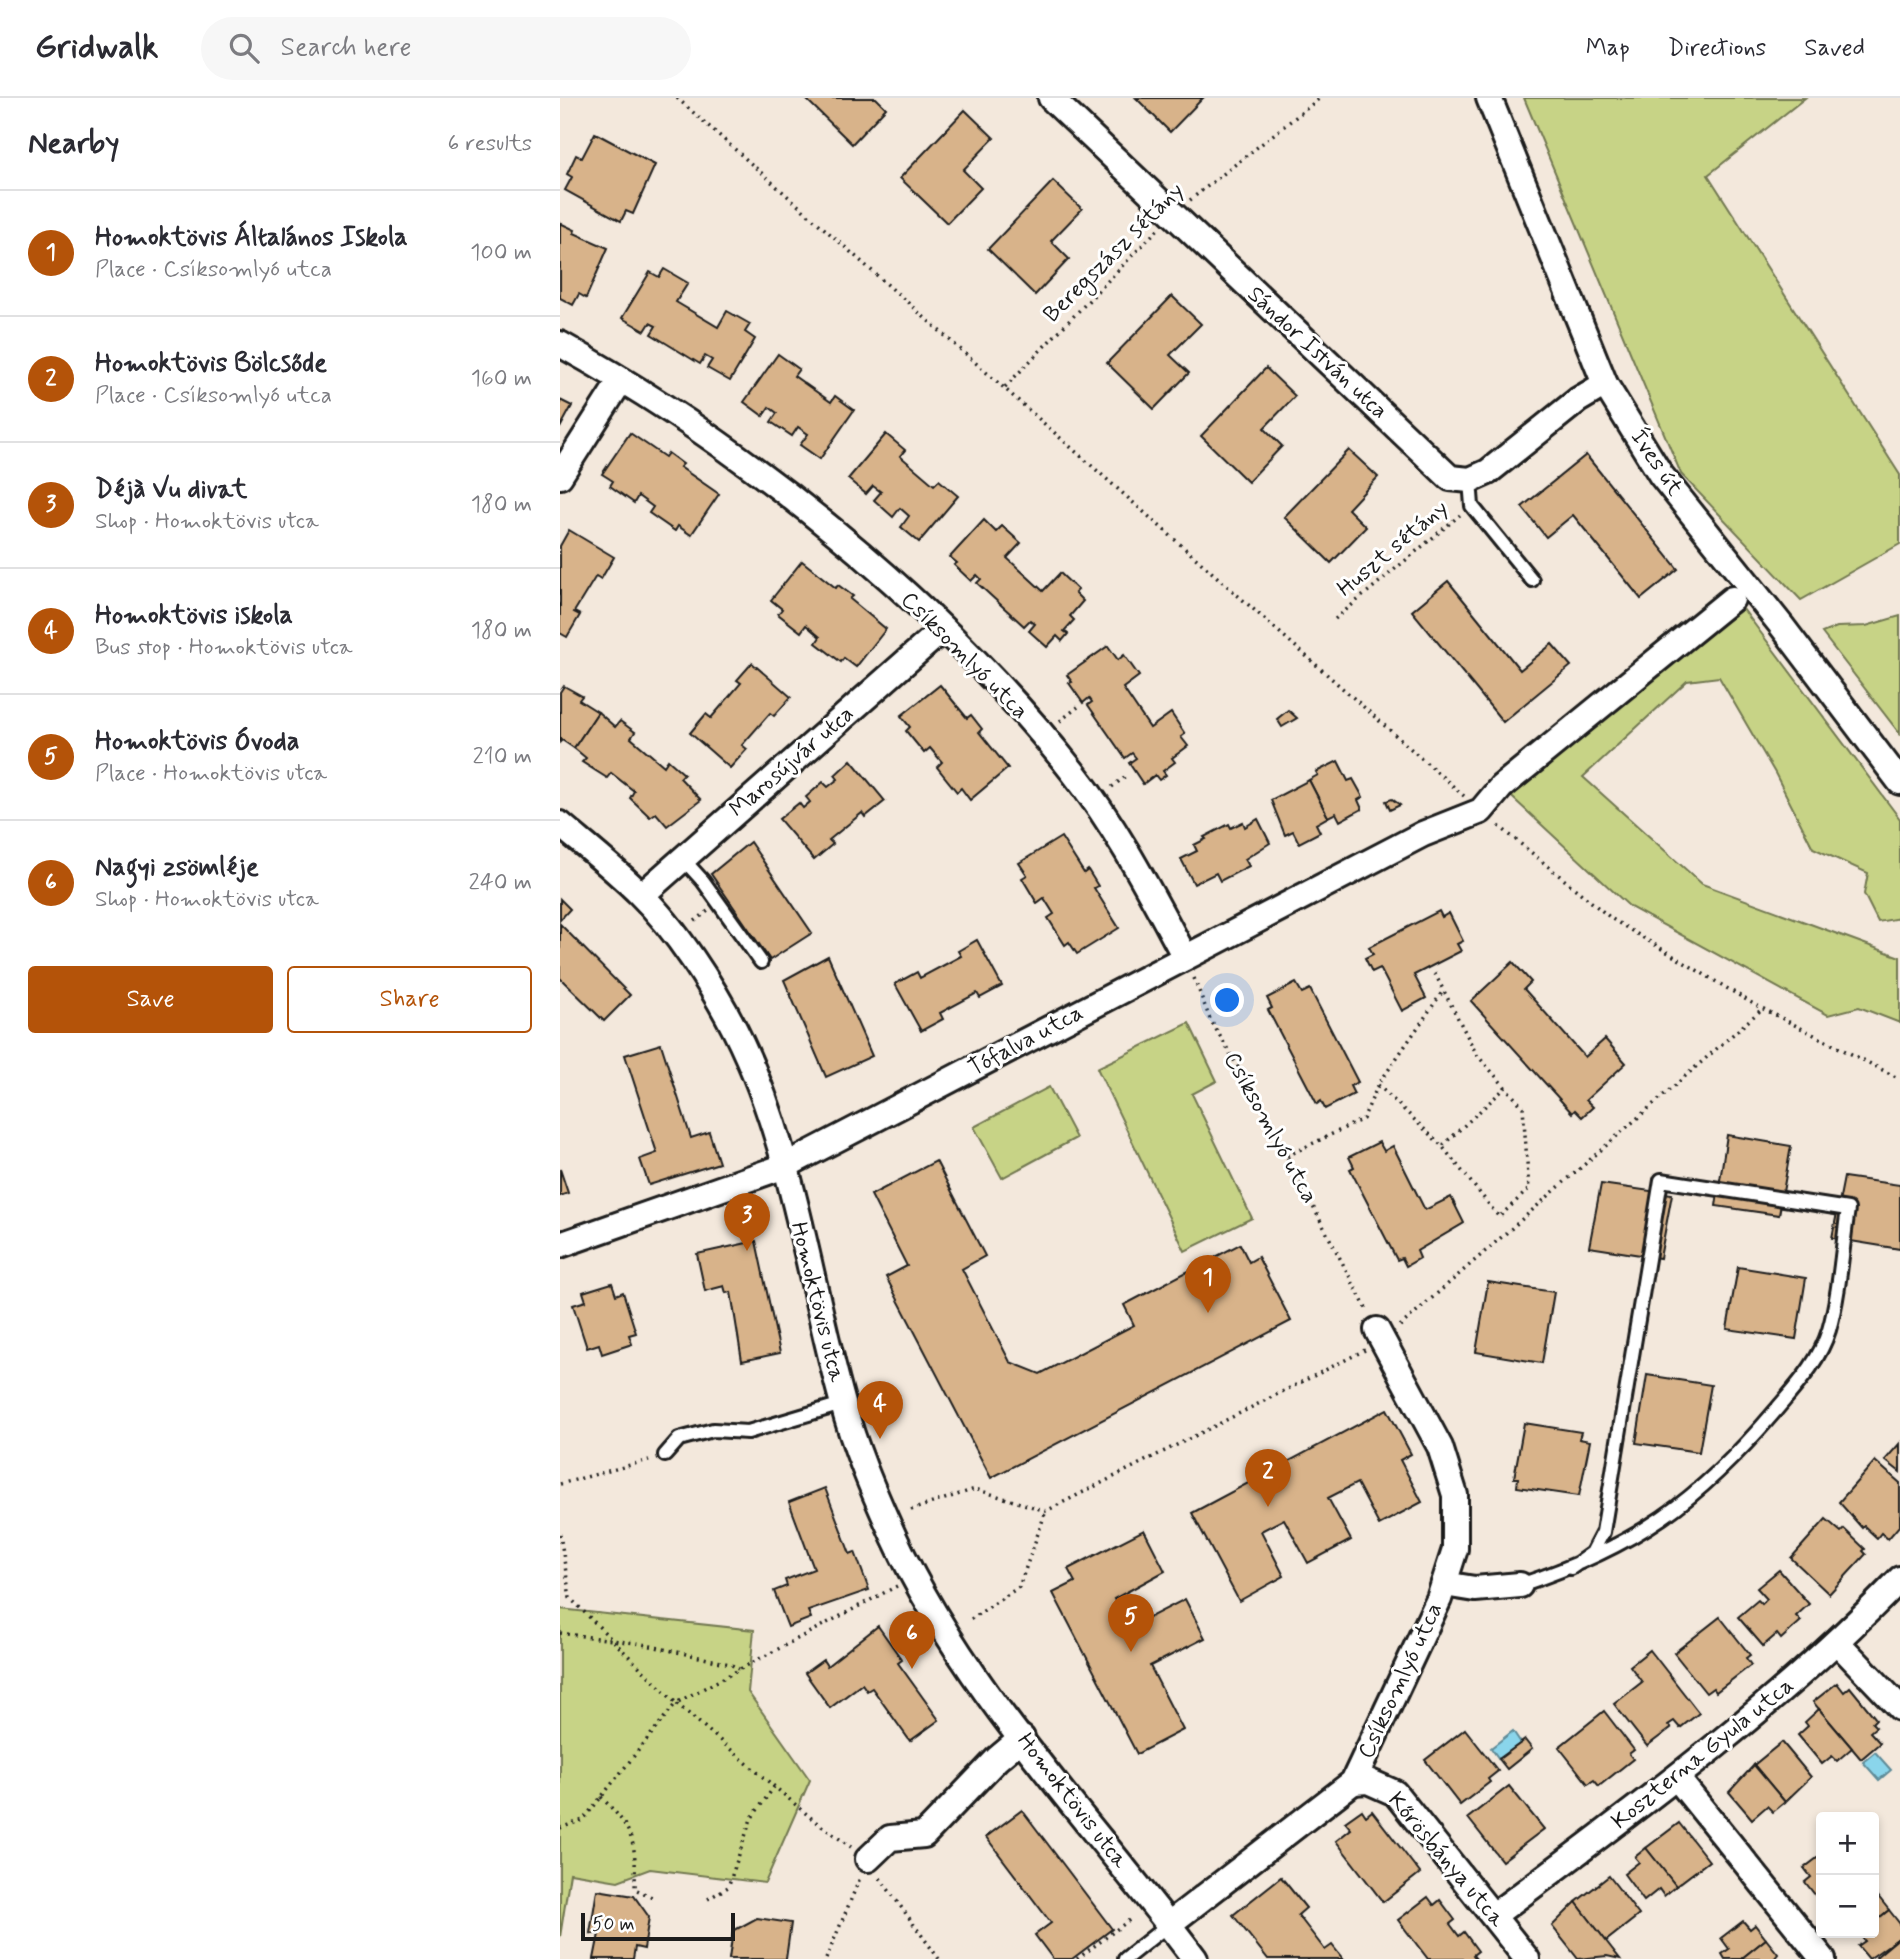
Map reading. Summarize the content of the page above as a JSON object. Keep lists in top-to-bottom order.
{
  "streets": {
    "street": [
      "Sándor István utca",
      "Íves út",
      "Csíksomlyó utca",
      "Marosújvár utca",
      "Tófalva utca",
      "Homoktövis utca",
      "Koszterna Gyula utca",
      "Kőrösbánya utca"
    ],
    "path": ["Beregszász sétány", "Huszt sétány"]
  },
  "crossings": [
    ["Beregszász sétány", "Sándor István utca"],
    ["Csíksomlyó utca", "Marosújvár utca"],
    ["Csíksomlyó utca", "Tófalva utca"],
    ["Csíksomlyó utca", "Homoktövis utca"],
    ["Csíksomlyó utca", "Kőrösbánya utca"],
    ["Marosújvár utca", "Homoktövis utca"],
    ["Tófalva utca", "Homoktövis utca"],
    ["Koszterna Gyula utca", "Kőrösbánya utca"]
  ],
  "scale_bar": "50 m",
  "page": {
    "header": "Gridwalk",
    "search": "Search here",
    "nav": ["Map", "Directions", "Saved"],
    "heading": ["Nearby", "6 results"],
    "list": [
      {
        "mark": "1",
        "name": "Homoktövis Általános Iskola",
        "note": "Place · Csíksomlyó utca",
        "value": "100 m"
      },
      {
        "mark": "2",
        "name": "Homoktövis Bölcsőde",
        "note": "Place · Csíksomlyó utca",
        "value": "160 m"
      },
      {
        "mark": "3",
        "name": "Déjà Vu divat",
        "note": "Shop · Homoktövis utca",
        "value": "180 m"
      },
      {
        "mark": "4",
        "name": "Homoktövis iskola",
        "note": "Bus stop · Homoktövis utca",
        "value": "180 m"
      },
      {
        "mark": "5",
        "name": "Homoktövis Óvoda",
        "note": "Place · Homoktövis utca",
        "value": "210 m"
      },
      {
        "mark": "6",
        "name": "Nagyi zsömléje",
        "note": "Shop · Homoktövis utca",
        "value": "240 m"
      }
    ],
    "buttons": ["Save", "Share"],
    "pins": [
      "3",
      "1",
      "4",
      "2",
      "5",
      "6"
    ],
    "map_buttons": ["+", "−"],
    "scale": "50 m"
  }
}
